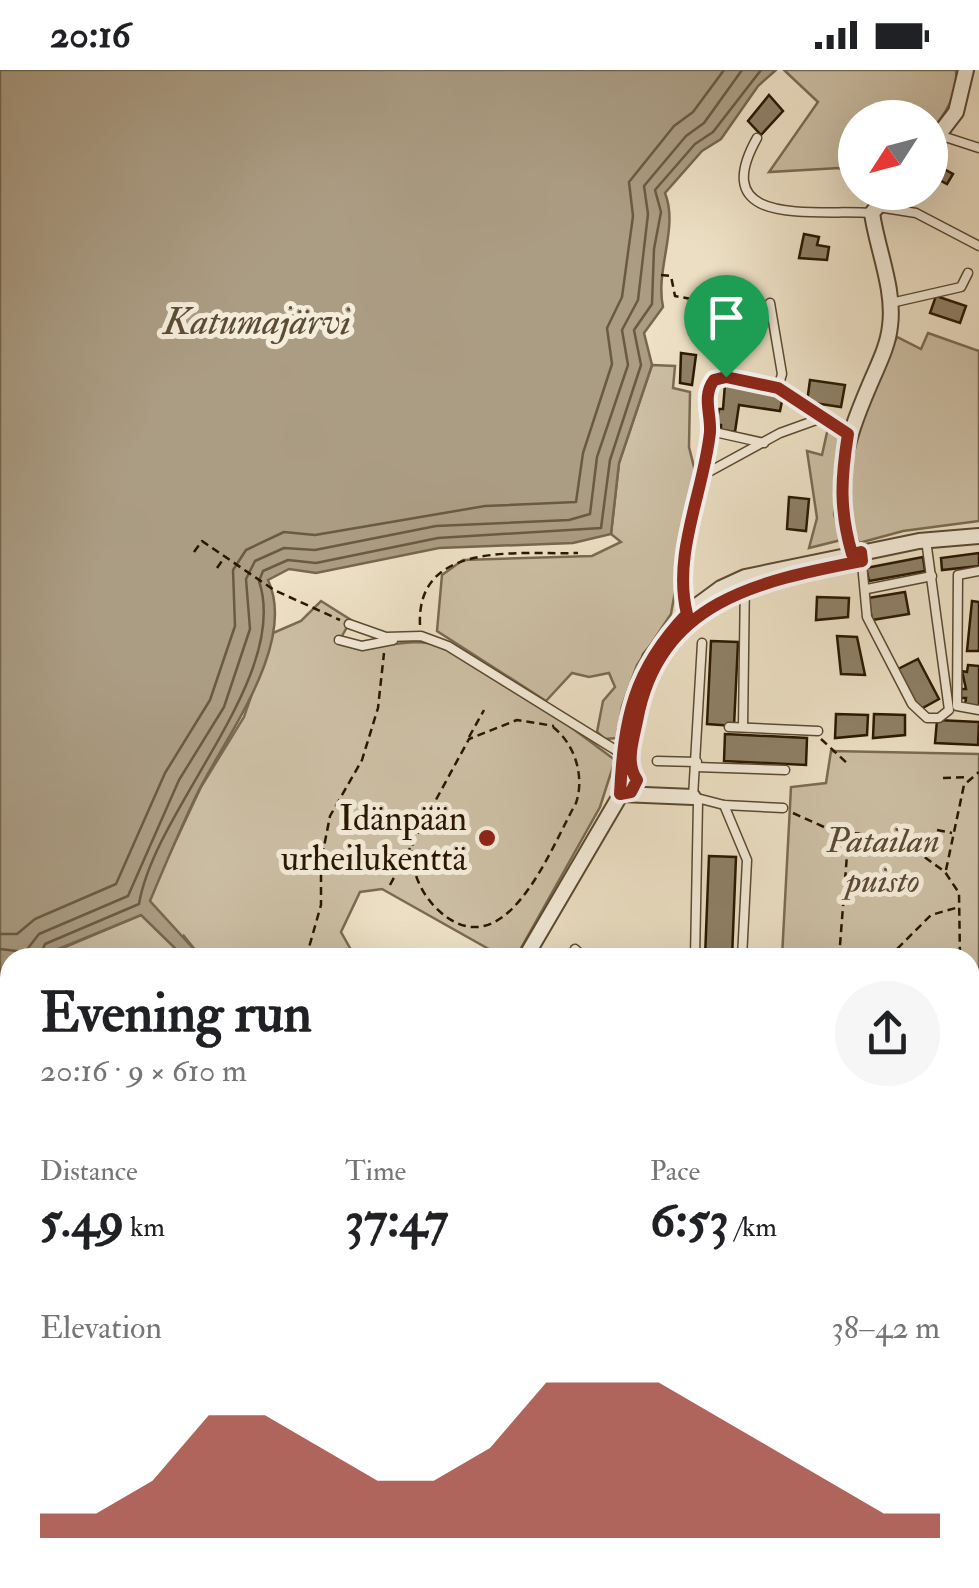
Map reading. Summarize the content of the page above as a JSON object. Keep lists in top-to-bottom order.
{
  "water": ["Katumajärvi"],
  "parks": ["Patailan puisto"],
  "places": ["Idänpään urheilukenttä"],
  "north": "bottom left",
  "page": {
    "status": "20:16",
    "heading": ["Evening run", "20:16 · 9 × 610 m"],
    "stats": [
      ["Distance", "5.49 km"],
      ["Time", "37:47"],
      ["Pace", "6:53 /km"]
    ],
    "chart": ["Elevation", "38–42 m"]
  }
}
